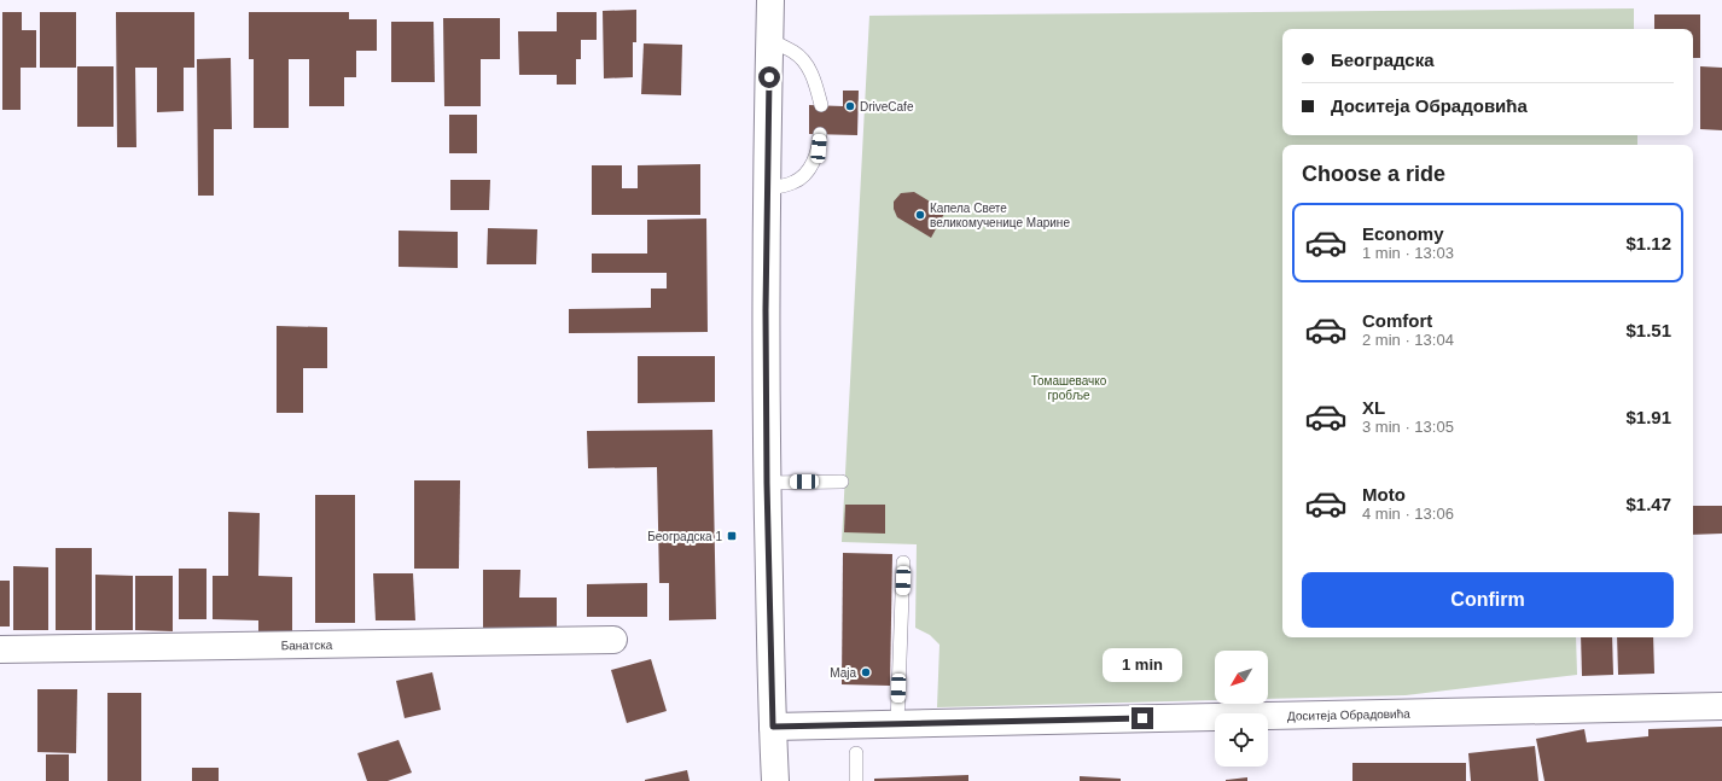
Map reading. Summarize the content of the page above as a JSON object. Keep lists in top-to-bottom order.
{
  "streets": {
    "street": ["Банатска", "Доситеја Обрадовића"]
  },
  "parks": ["Томашевачко гробље"],
  "places": {
    "other": ["DriveCafe", "Капела Свете великомученице Марине", "Маја"],
    "transit": ["Београдска 1"]
  },
  "north": "bottom left",
  "page": {
    "banner": ["Београдска", "Доситеја Обрадовића"],
    "heading": "Choose a ride",
    "list": [
      {
        "name": "Economy",
        "note": "1 min · 13:03",
        "value": "$1.12"
      },
      {
        "name": "Comfort",
        "note": "2 min · 13:04",
        "value": "$1.51"
      },
      {
        "name": "XL",
        "note": "3 min · 13:05",
        "value": "$1.91"
      },
      {
        "name": "Moto",
        "note": "4 min · 13:06",
        "value": "$1.47"
      }
    ],
    "buttons": "Confirm",
    "bubble": "1 min"
  }
}
